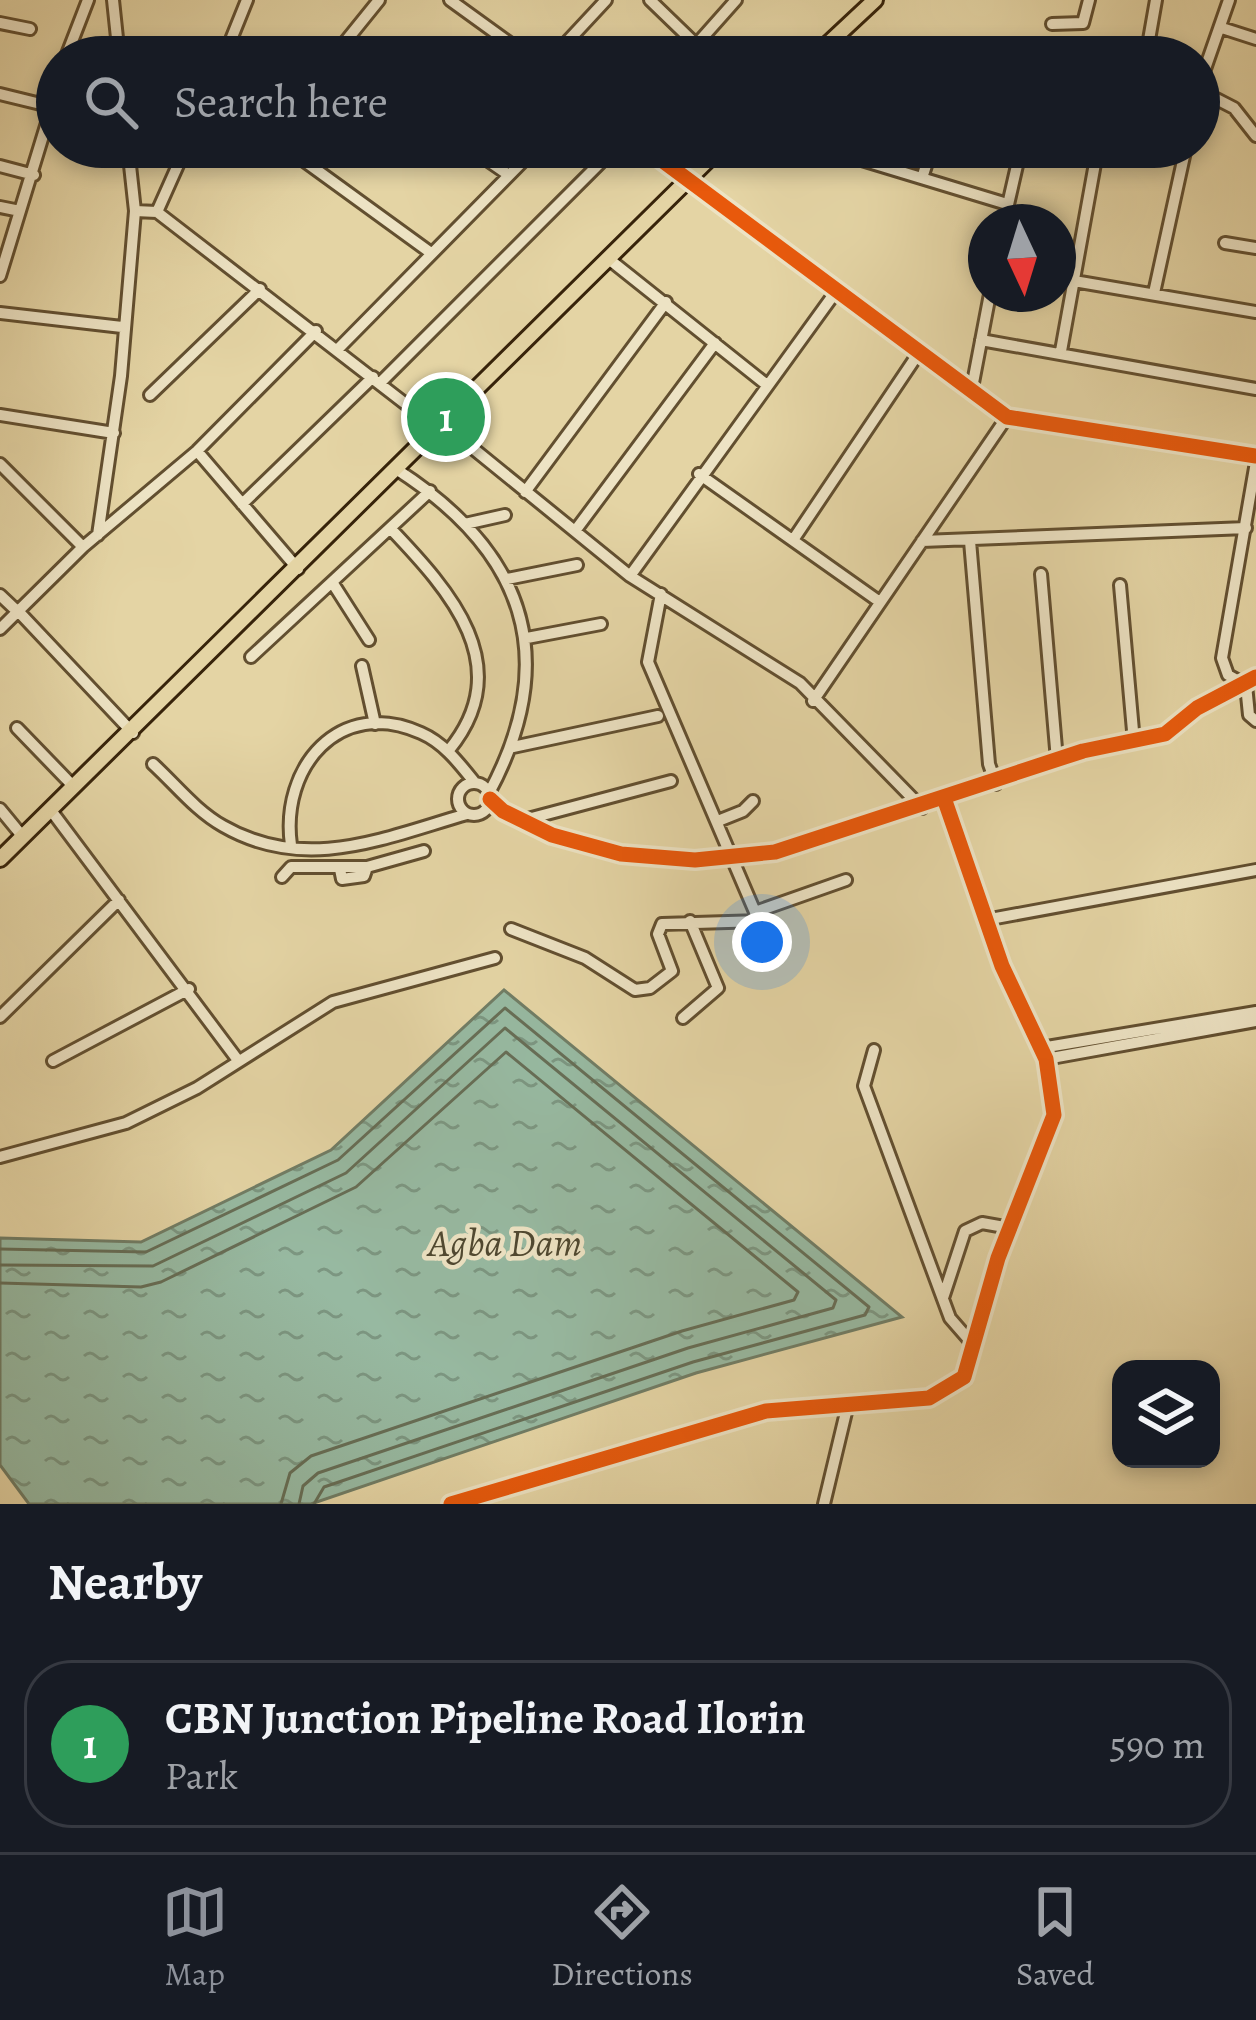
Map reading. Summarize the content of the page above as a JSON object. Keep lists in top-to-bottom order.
{
  "water": ["Agba Dam"],
  "north": "bottom",
  "page": {
    "search": "Search here",
    "pins": "1",
    "heading": "Nearby",
    "list": [
      {
        "mark": "1",
        "name": "CBN Junction Pipeline Road Ilorin",
        "note": "Park",
        "value": "590 m"
      }
    ],
    "nav": ["Map", "Directions", "Saved"]
  }
}
